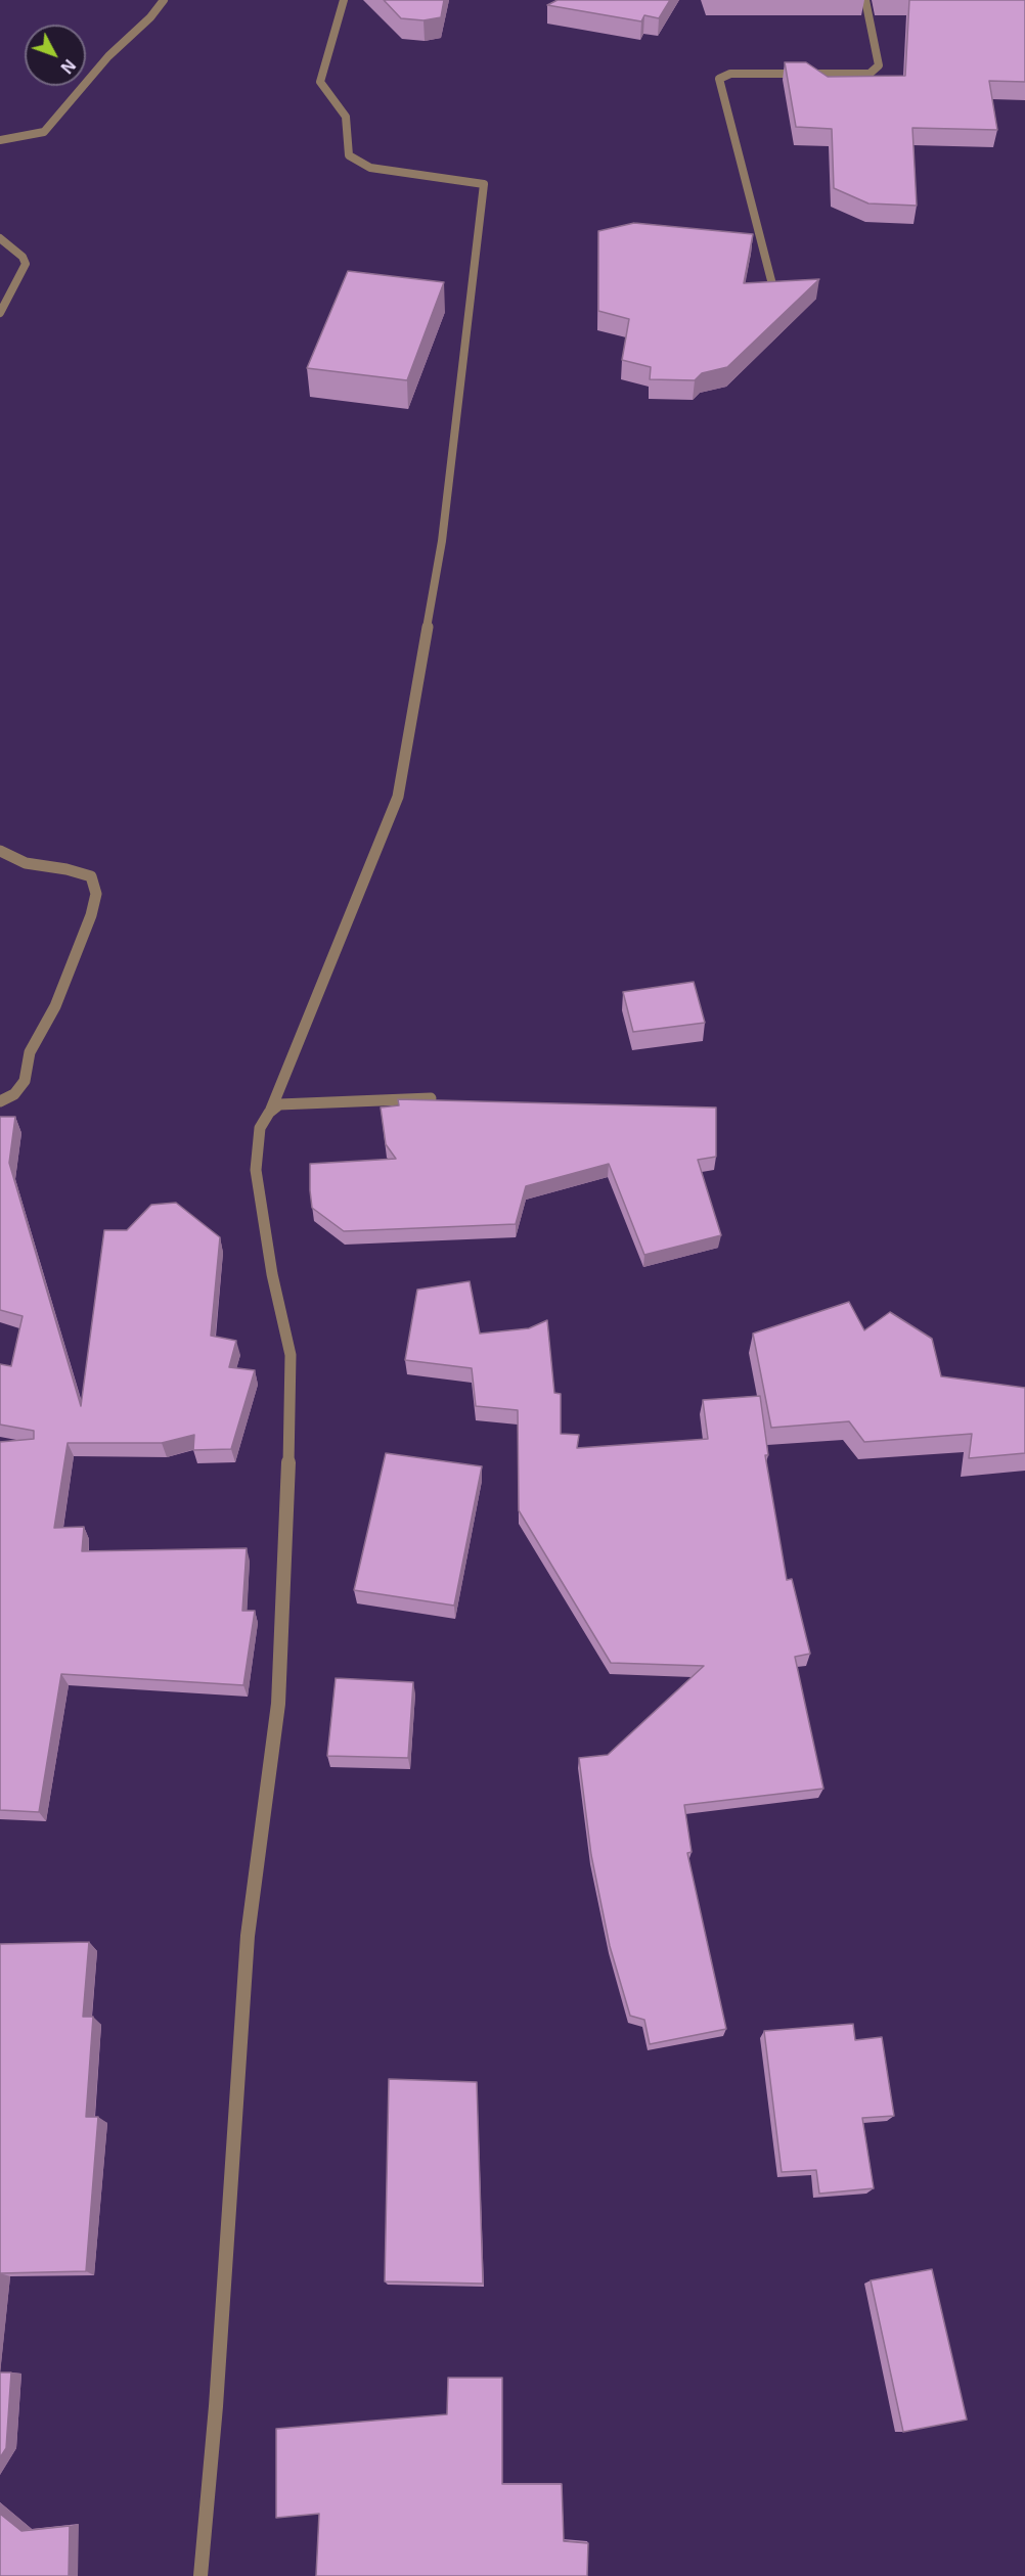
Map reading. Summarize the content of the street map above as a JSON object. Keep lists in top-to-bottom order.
{
  "north": "bottom right"
}
